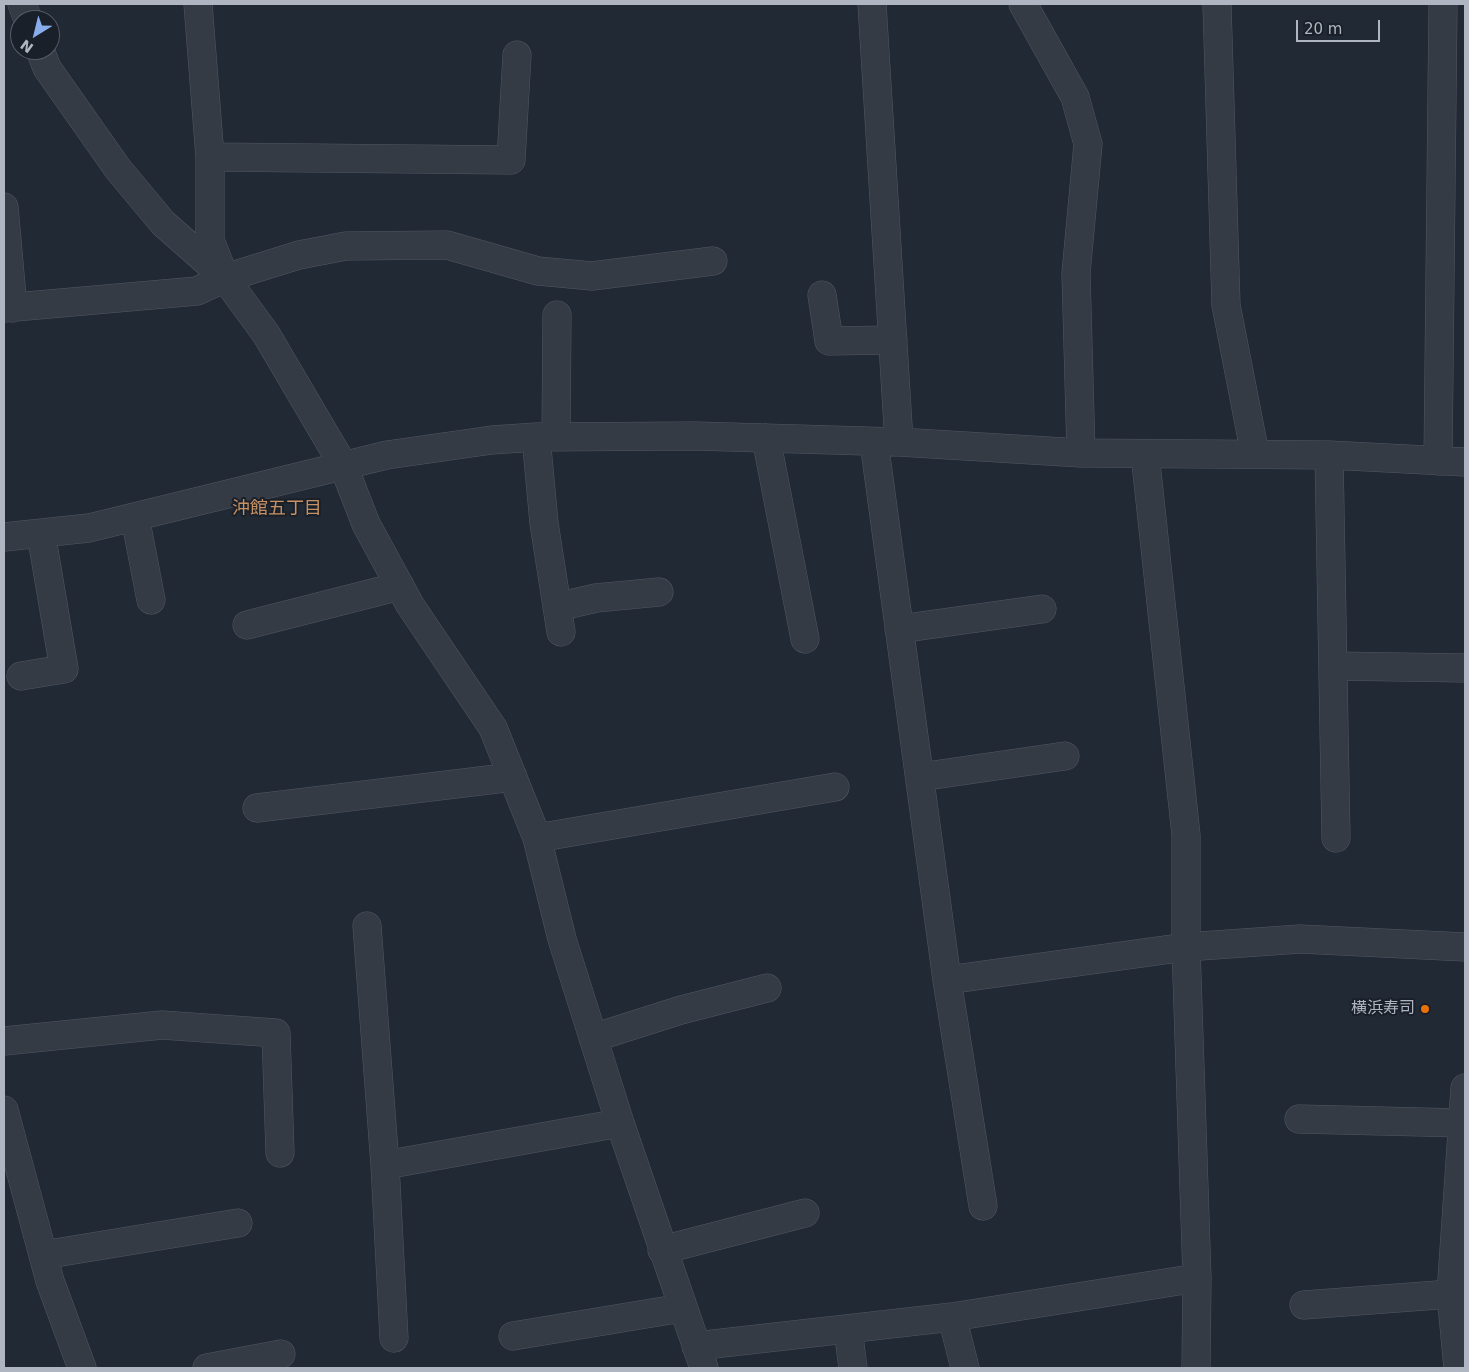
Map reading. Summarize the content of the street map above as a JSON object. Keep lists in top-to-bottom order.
{
  "districts": ["沖館五丁目"],
  "places": ["横浜寿司"],
  "scale_bar": "20 m",
  "north": "bottom left"
}
